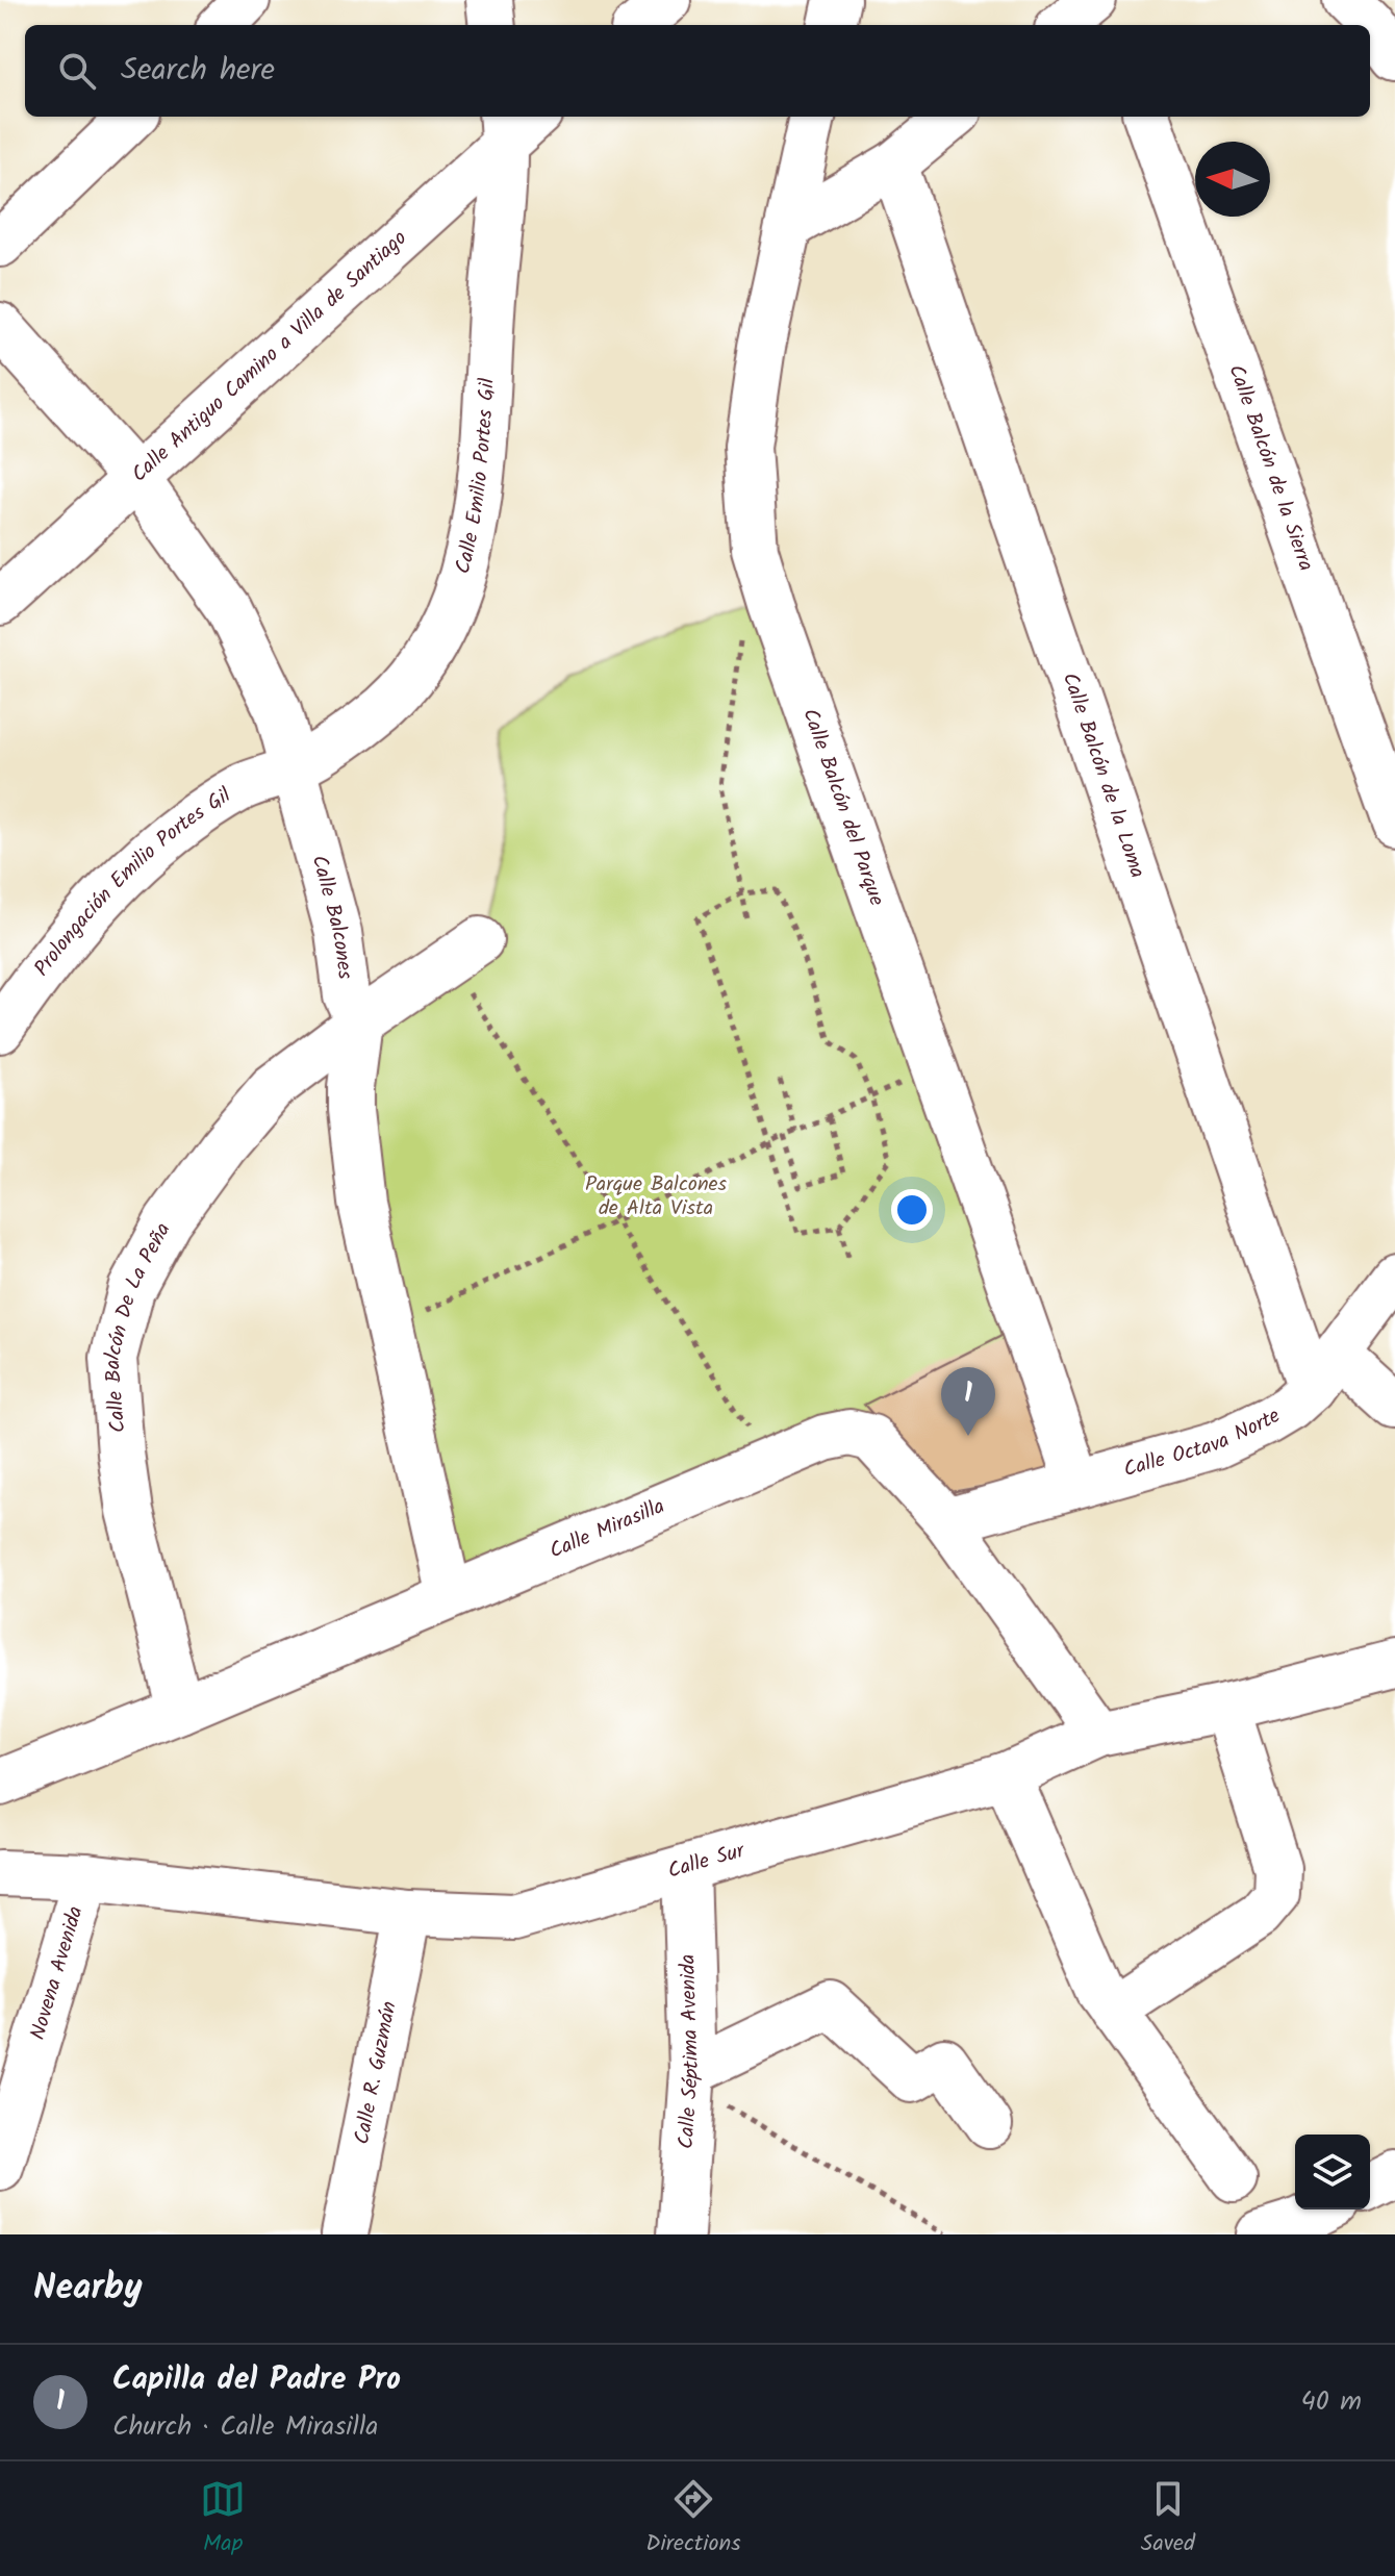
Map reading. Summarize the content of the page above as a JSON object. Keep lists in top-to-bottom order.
{
  "streets": {
    "street": [
      "Calle Antiguo Camino a Villa de Santiago",
      "Calle Balcón de la Sierra",
      "Calle Emilio Portes Gil",
      "Calle Balcón de la Loma",
      "Calle Balcón del Parque",
      "Prolongación Emilio Portes Gil",
      "Calle Balcones",
      "Calle Balcón De La Peña",
      "Calle Octava Norte",
      "Calle Mirasilla",
      "Calle Sur",
      "Novena Avenida",
      "Calle Séptima Avenida",
      "Calle R. Guzmán"
    ]
  },
  "crossings": [
    ["Calle Antiguo Camino a Villa de Santiago", "Calle Emilio Portes Gil"],
    ["Calle Antiguo Camino a Villa de Santiago", "Calle Balcones"],
    ["Calle Emilio Portes Gil", "Prolongación Emilio Portes Gil"],
    ["Calle Emilio Portes Gil", "Calle Balcones"],
    ["Calle Balcón de la Loma", "Calle Octava Norte"],
    ["Calle Balcón del Parque", "Calle Octava Norte"],
    ["Prolongación Emilio Portes Gil", "Calle Balcones"],
    ["Calle Balcones", "Calle Balcón De La Peña"],
    ["Calle Balcones", "Calle Mirasilla"],
    ["Calle Balcón De La Peña", "Calle Mirasilla"],
    ["Calle Octava Norte", "Calle Mirasilla"],
    ["Calle Mirasilla", "Calle Sur"],
    ["Calle Sur", "Novena Avenida"],
    ["Calle Sur", "Calle Séptima Avenida"],
    ["Calle Sur", "Calle R. Guzmán"]
  ],
  "parks": ["Parque Balcones de Alta Vista"],
  "north": "left",
  "page": {
    "search": "Search here",
    "pins": "1",
    "heading": "Nearby",
    "list": [
      {
        "mark": "1",
        "name": "Capilla del Padre Pro",
        "note": "Church · Calle Mirasilla",
        "value": "40 m"
      }
    ],
    "nav": ["Map", "Directions", "Saved"]
  }
}
